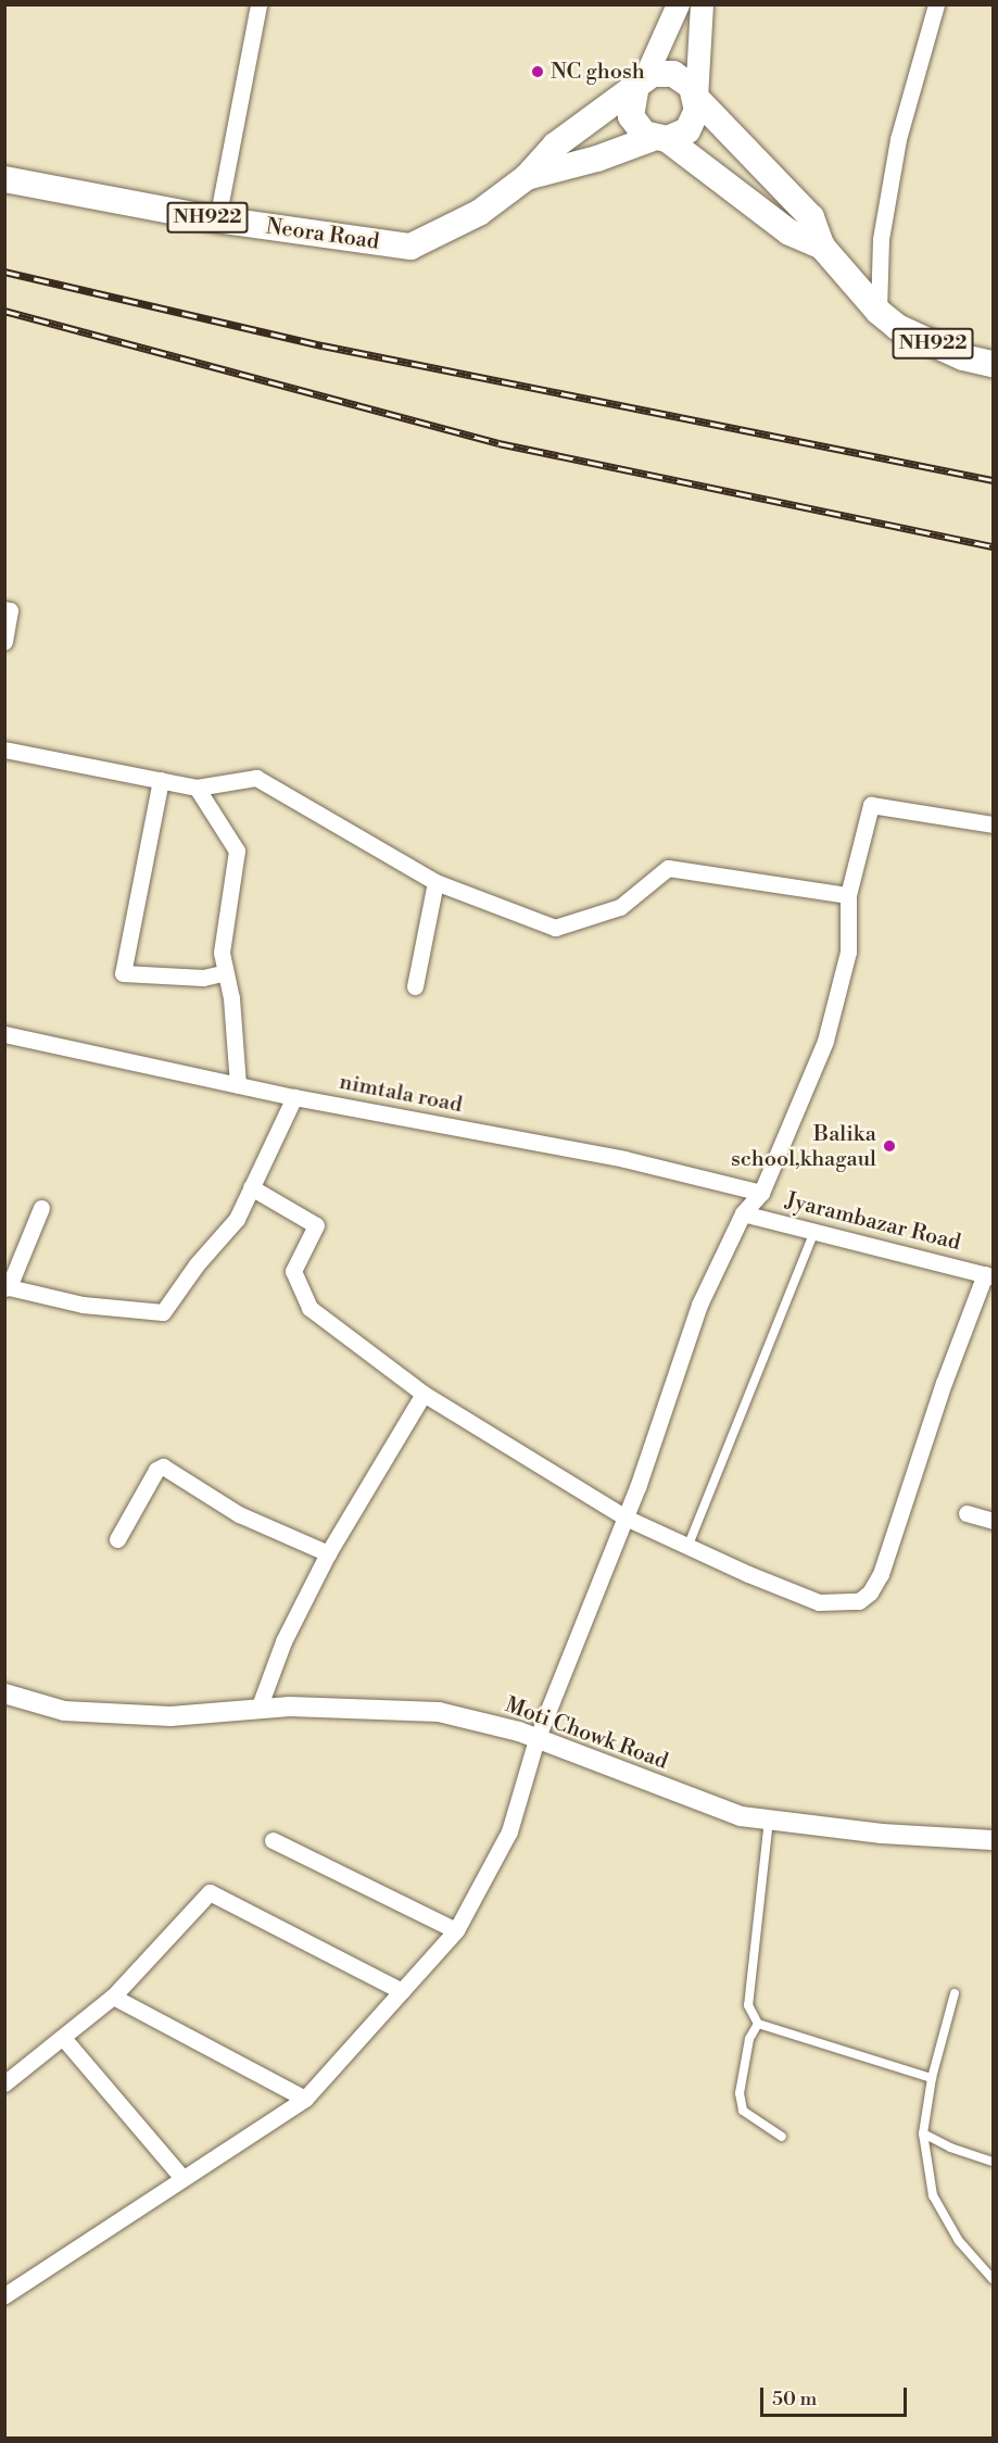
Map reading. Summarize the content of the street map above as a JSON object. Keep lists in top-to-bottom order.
{
  "streets": {
    "main road": ["NH922", "Neora Road"],
    "street": ["nimtala road", "Jyarambazar Road", "Moti Chowk Road"]
  },
  "places": ["NC ghosh", "Balika school,khagaul"],
  "scale_bar": "50 m"
}
